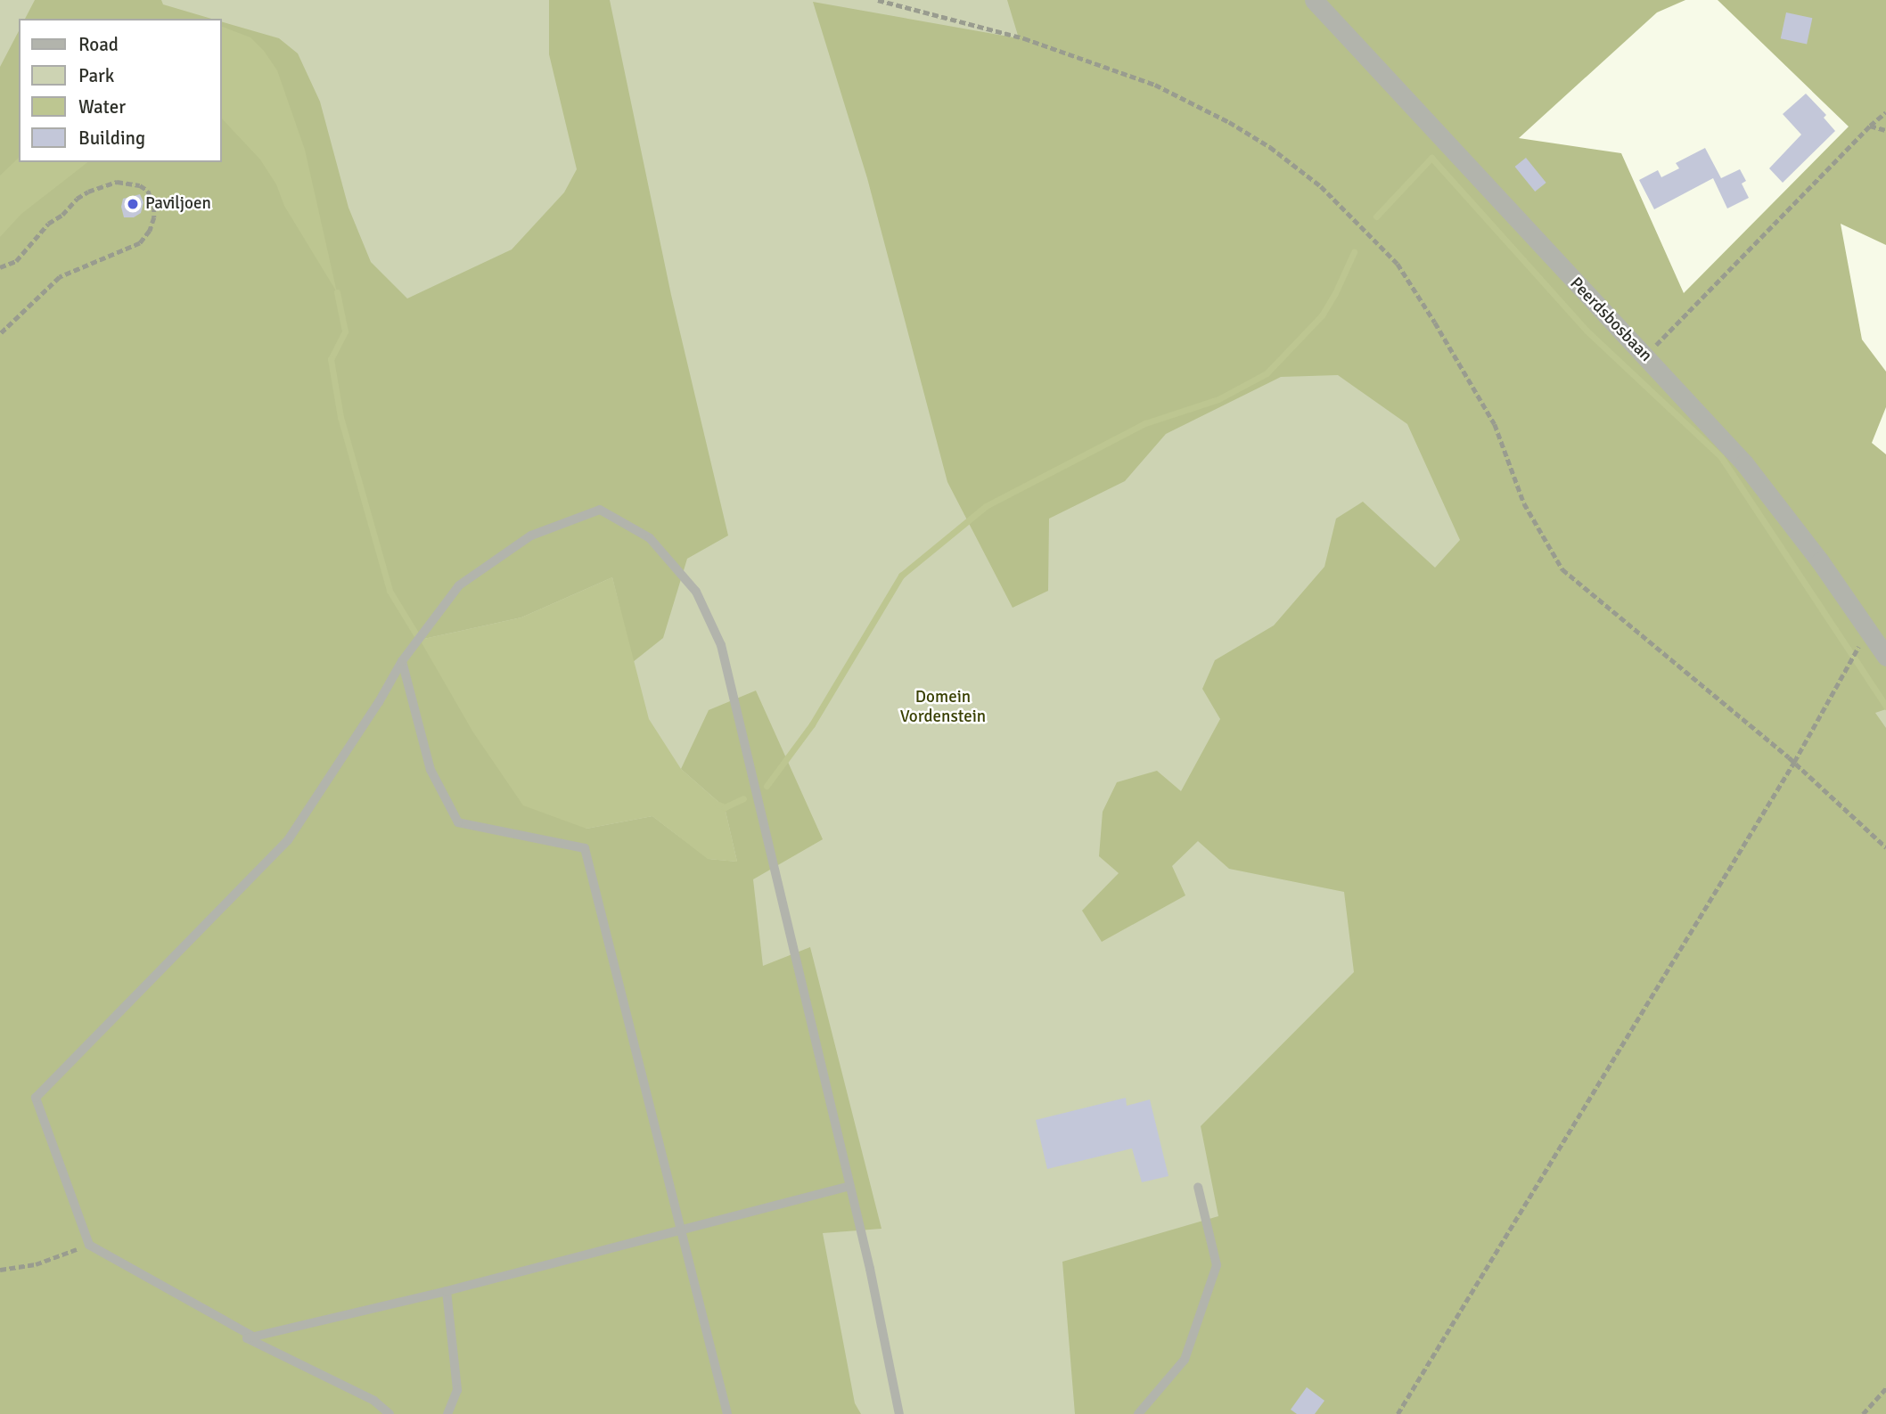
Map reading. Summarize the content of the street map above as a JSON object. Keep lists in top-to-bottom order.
{
  "streets": {
    "street": ["Peerdsbosbaan"]
  },
  "parks": ["Domein Vordenstein"],
  "places": ["Paviljoen"],
  "legend": [
    "Road",
    "Park",
    "Water",
    "Building"
  ]
}
